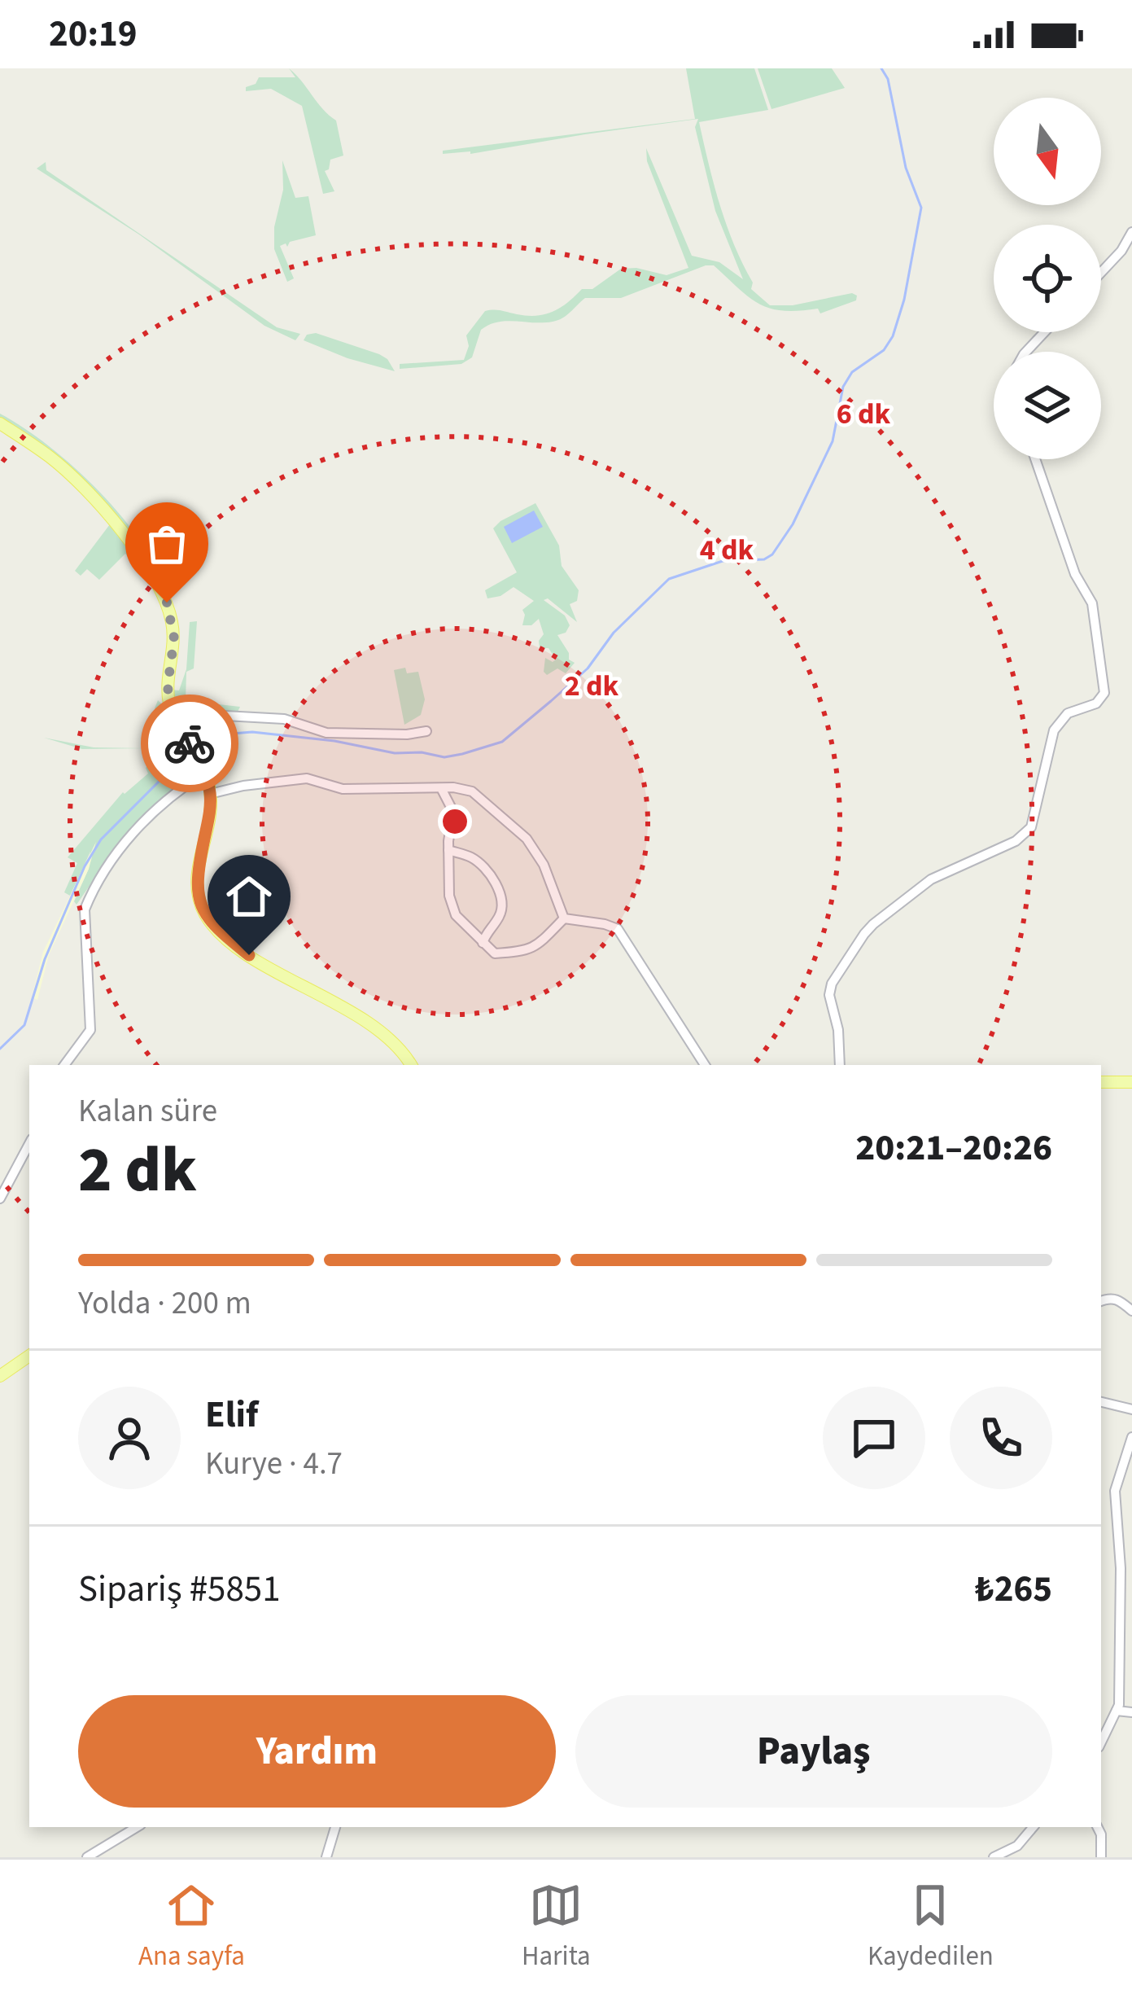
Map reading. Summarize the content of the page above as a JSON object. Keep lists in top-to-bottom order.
{
  "north": "bottom",
  "page": {
    "status": "20:19",
    "heading": ["2 dk", "Kalan süre", "20:21–20:26"],
    "panel": [
      "Elif",
      "Kurye · 4.7",
      "Sipariş #5851",
      "₺265"
    ],
    "bar": "Yolda · 200 m",
    "buttons": ["Yardım", "Paylaş"],
    "tabs": ["Ana sayfa", "Harita", "Kaydedilen"]
  },
  "rings": ["6 dk", "4 dk", "2 dk"]
}
